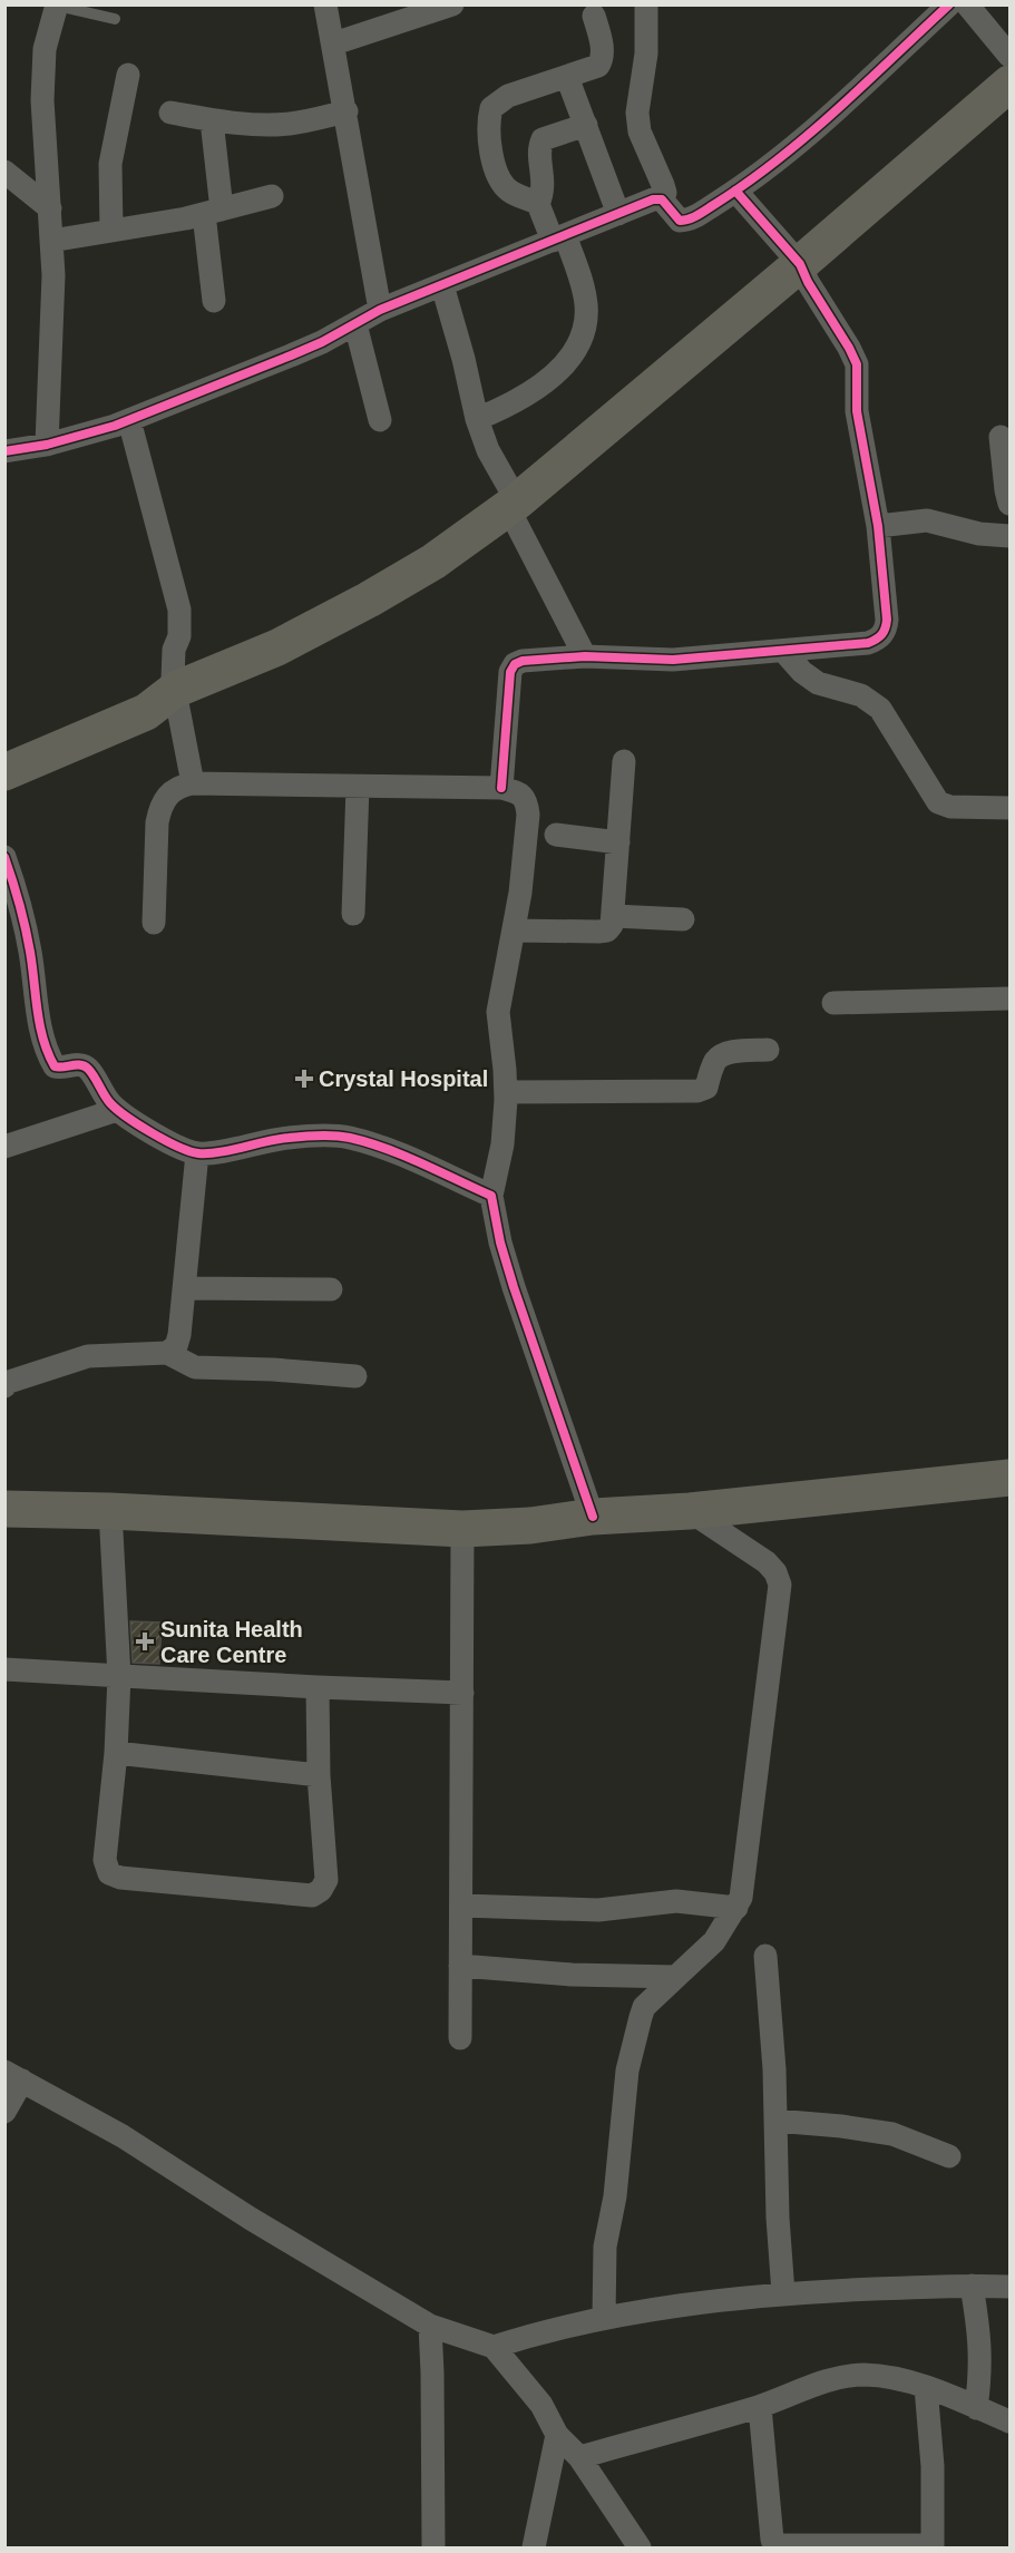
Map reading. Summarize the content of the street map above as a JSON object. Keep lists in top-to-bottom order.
{
  "places": {
    "health": ["Crystal Hospital", "Sunita Health Care Centre"]
  }
}
